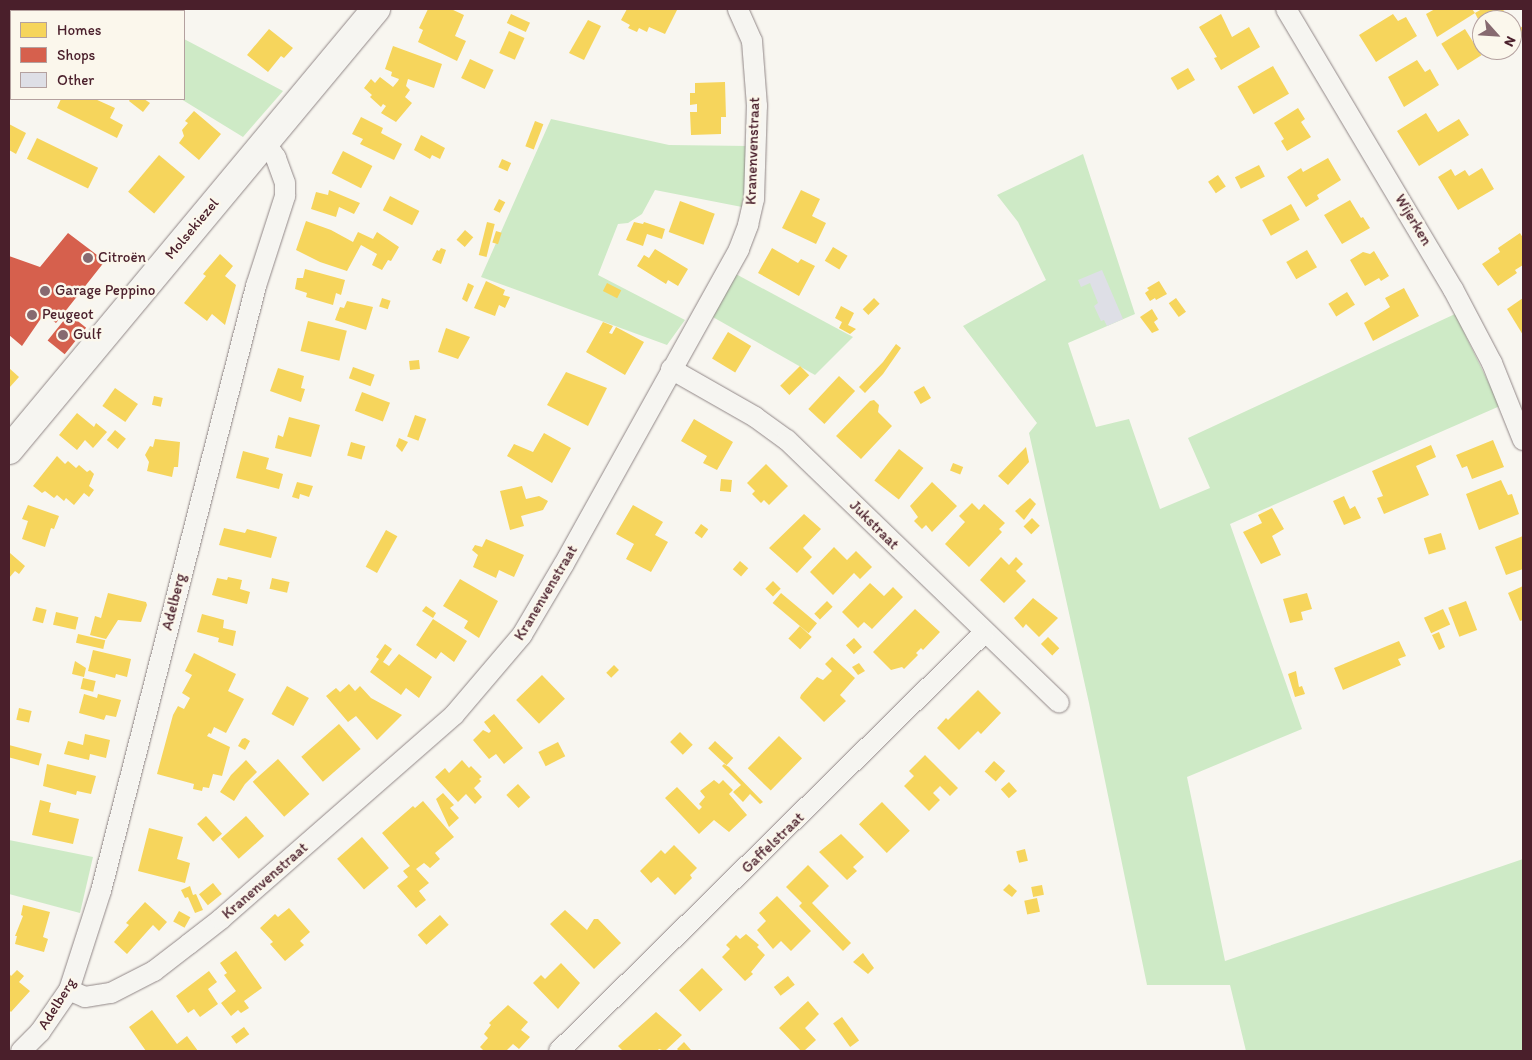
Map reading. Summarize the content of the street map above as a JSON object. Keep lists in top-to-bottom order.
{
  "streets": {
    "main road": ["Molsekiezel"],
    "street": [
      "Kranenvenstraat",
      "Wijerken",
      "Jukstraat",
      "Adelberg",
      "Gaffelstraat"
    ]
  },
  "crossings": [
    ["Kranenvenstraat", "Jukstraat"],
    ["Kranenvenstraat", "Adelberg"],
    ["Molsekiezel", "Adelberg"],
    ["Jukstraat", "Gaffelstraat"]
  ],
  "places": [
    "Citroën",
    "Garage Peppino",
    "Peugeot",
    "Gulf"
  ],
  "legend": ["Homes", "Shops", "Other"],
  "north": "bottom right"
}
